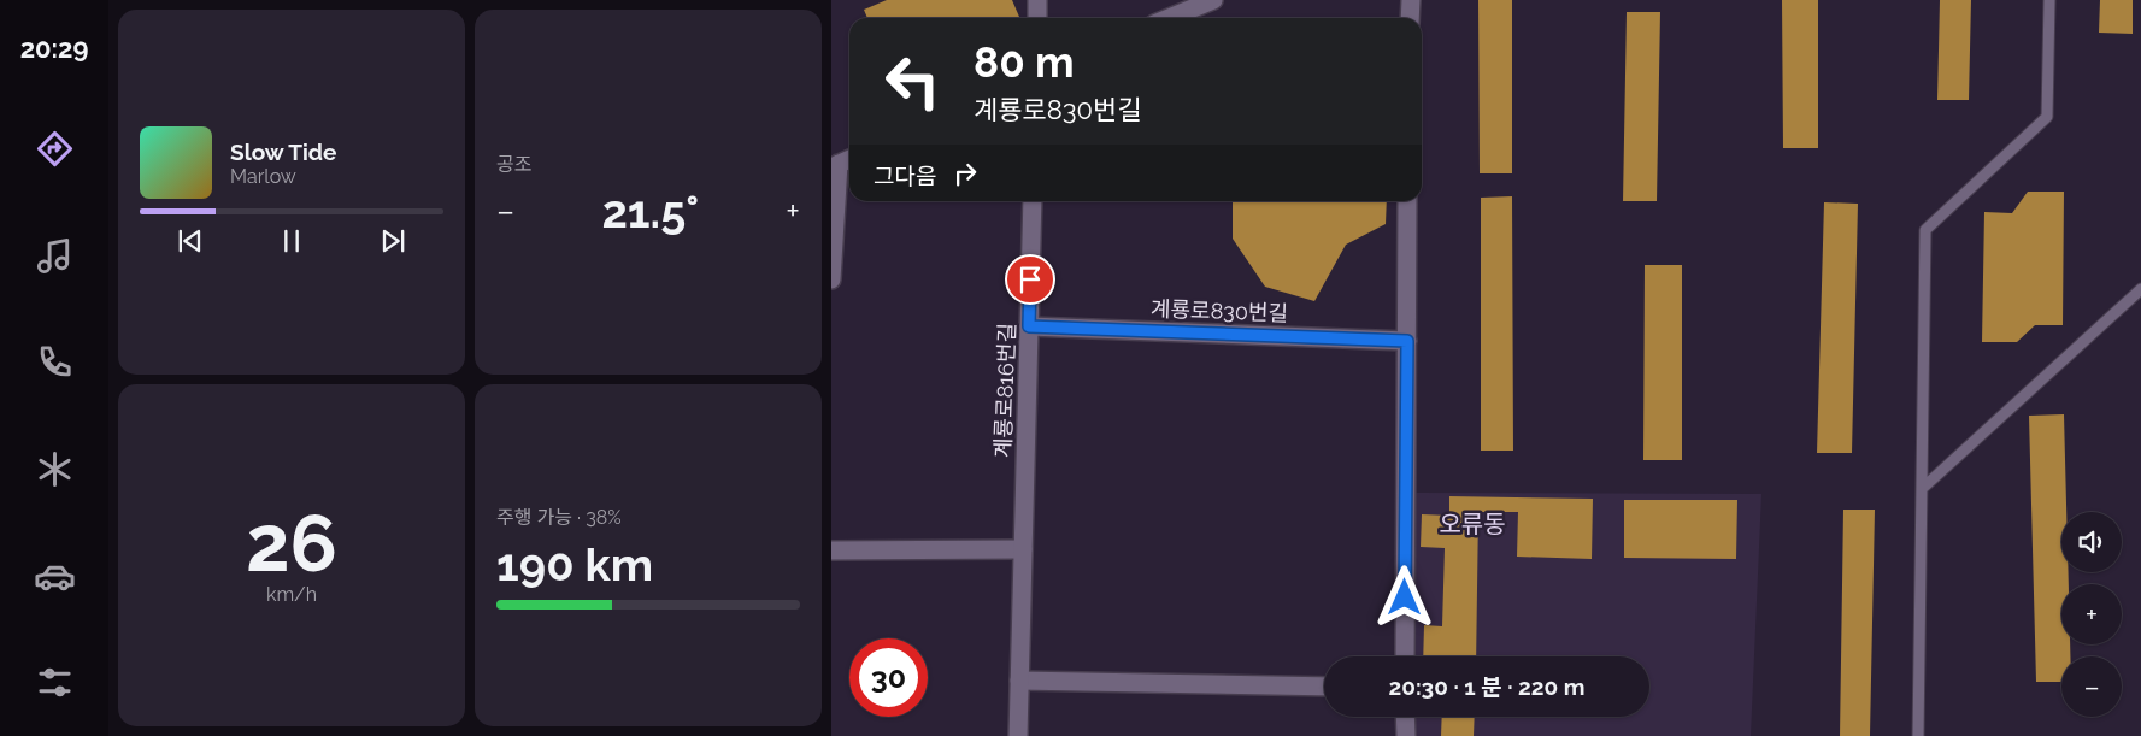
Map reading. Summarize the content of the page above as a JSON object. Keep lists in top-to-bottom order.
{
  "streets": {
    "street": ["계룡로830번길", "계룡로816번길"]
  },
  "crossings": [
    ["계룡로830번길", "계룡로816번길"]
  ],
  "districts": ["오류동"],
  "page": {
    "tabs": "20:29",
    "tile": [
      "공조",
      ["26", "km/h"],
      ["주행 가능 · 38%", "190 km"]
    ],
    "turn": ["80 m", "계룡로830번길"],
    "song": ["Slow Tide", "Marlow"],
    "then": "그다음",
    "heat": ["−", "21.5°", "+"],
    "map_buttons": ["+", "−"],
    "limit": "30",
    "trip": "20:30 · 1 분 · 220 m"
  }
}
